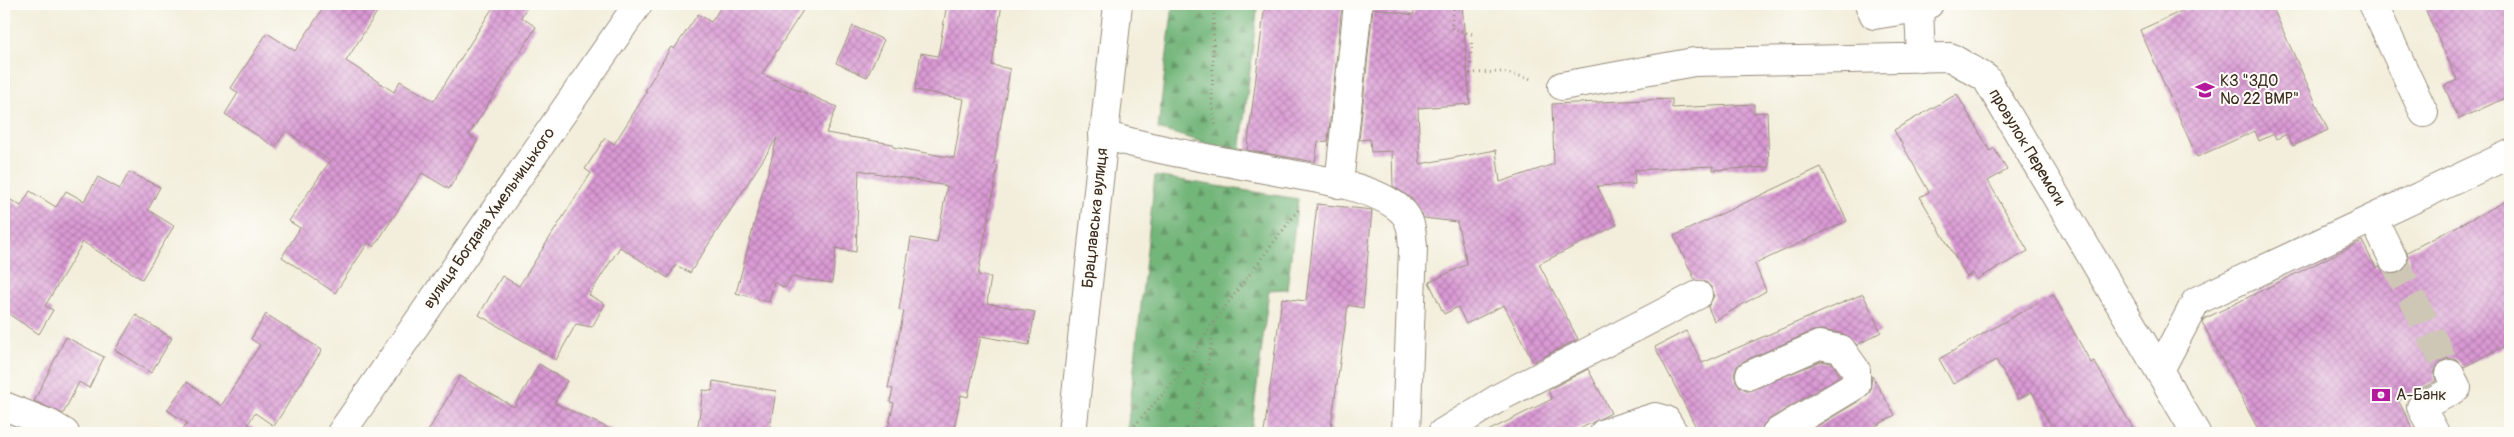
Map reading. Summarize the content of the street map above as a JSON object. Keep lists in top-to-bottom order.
{
  "streets": {
    "street": ["провулок Перемоги", "вулиця Богдана Хмельницького", "Брацлавська вулиця"]
  },
  "places": {
    "school or university": ["КЗ \"ЗДО № 22 ВМР\""],
    "bank": ["А-Банк"]
  }
}
